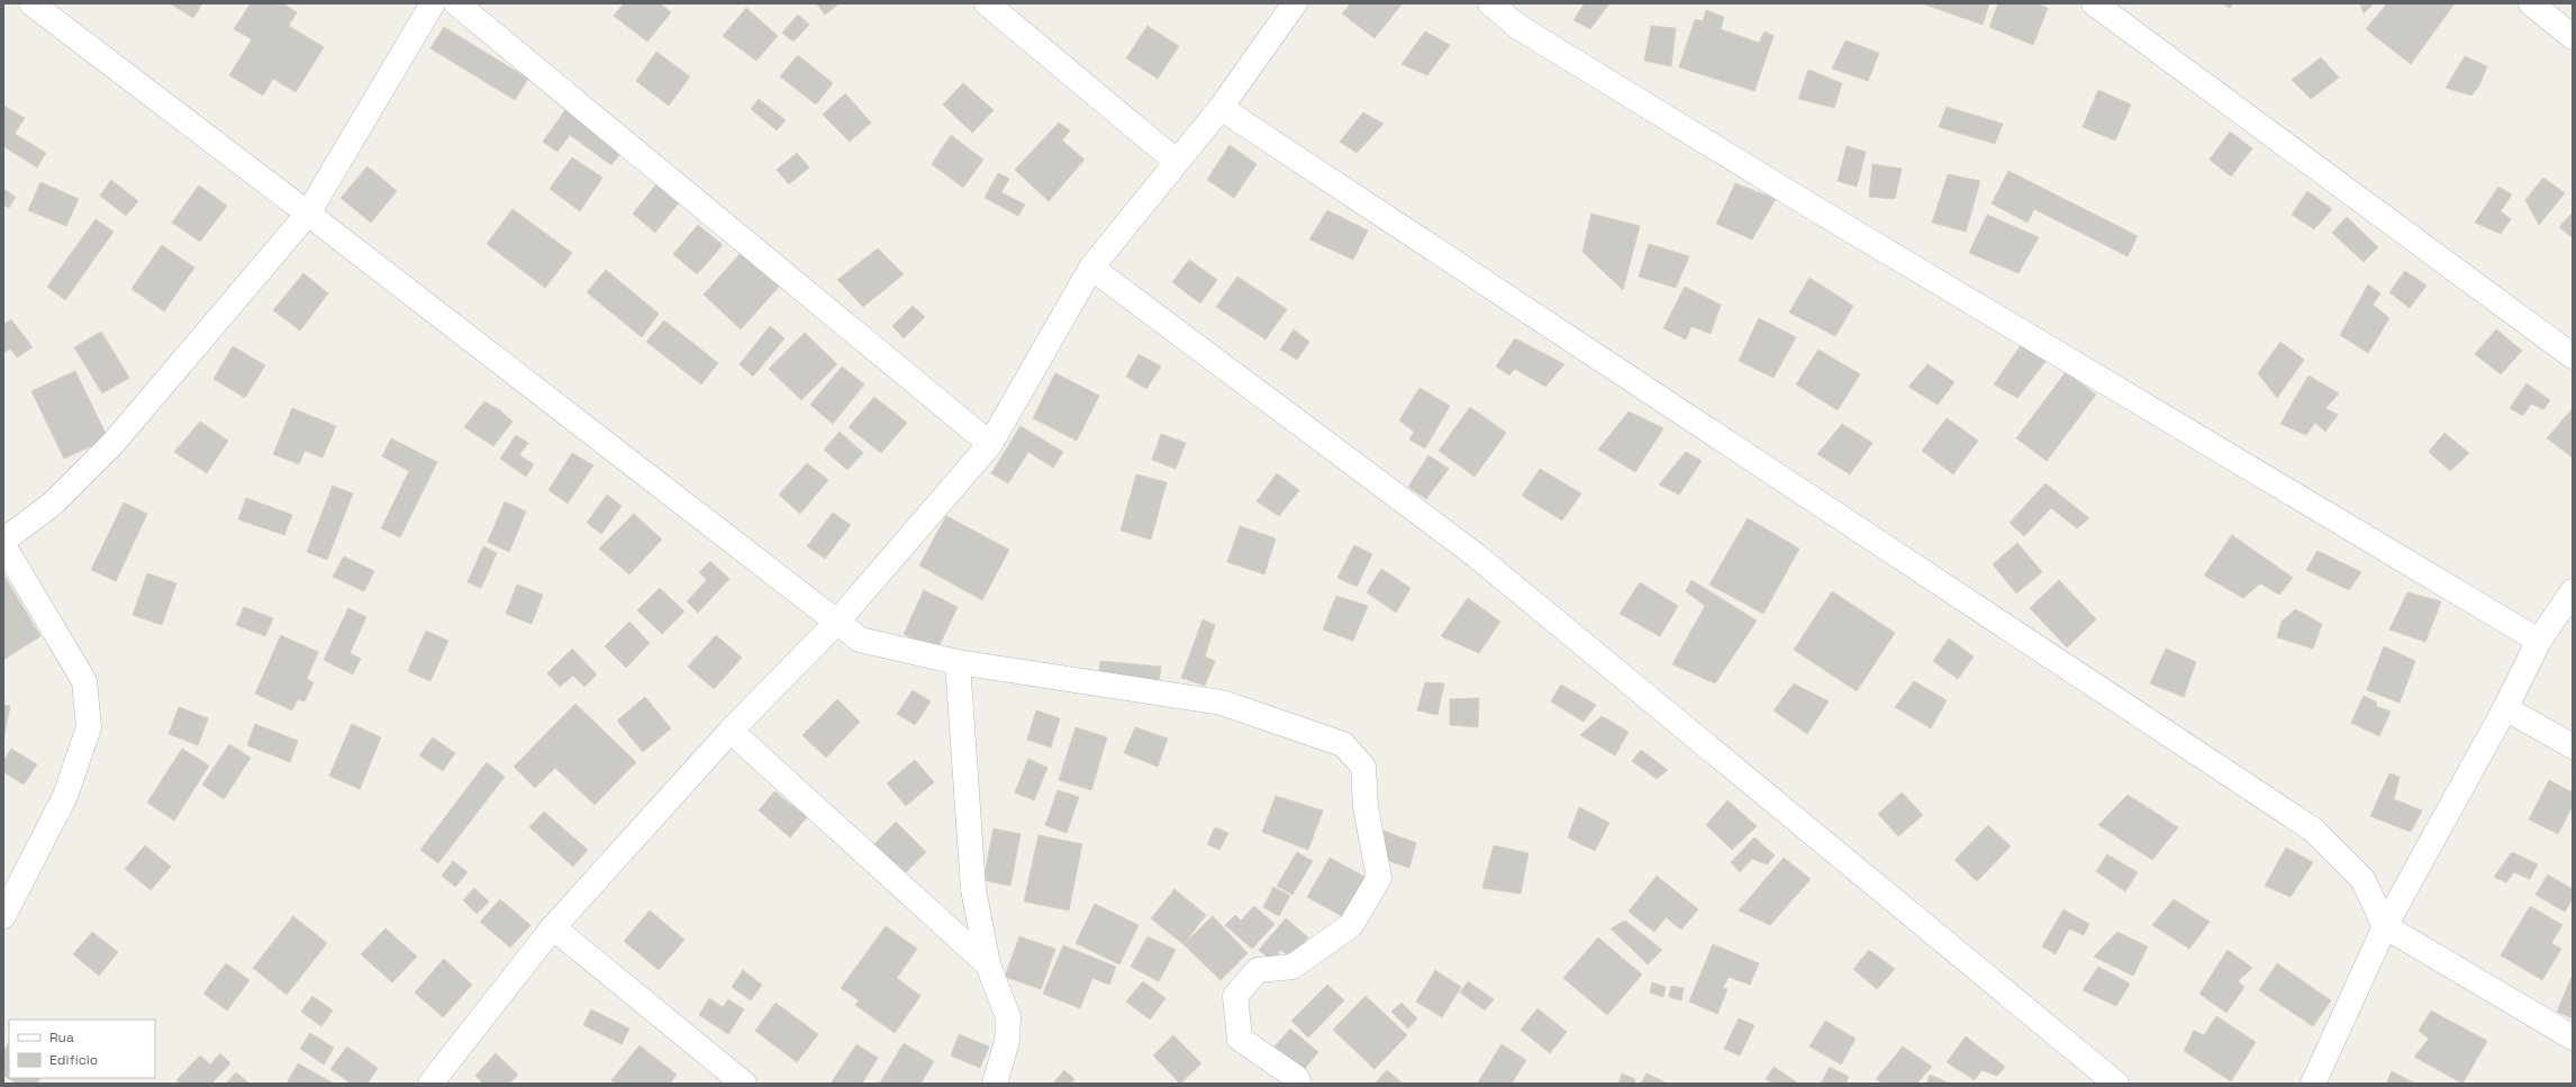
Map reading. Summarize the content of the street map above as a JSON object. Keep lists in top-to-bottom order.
{
  "legend": ["Rua", "Edifício"]
}
